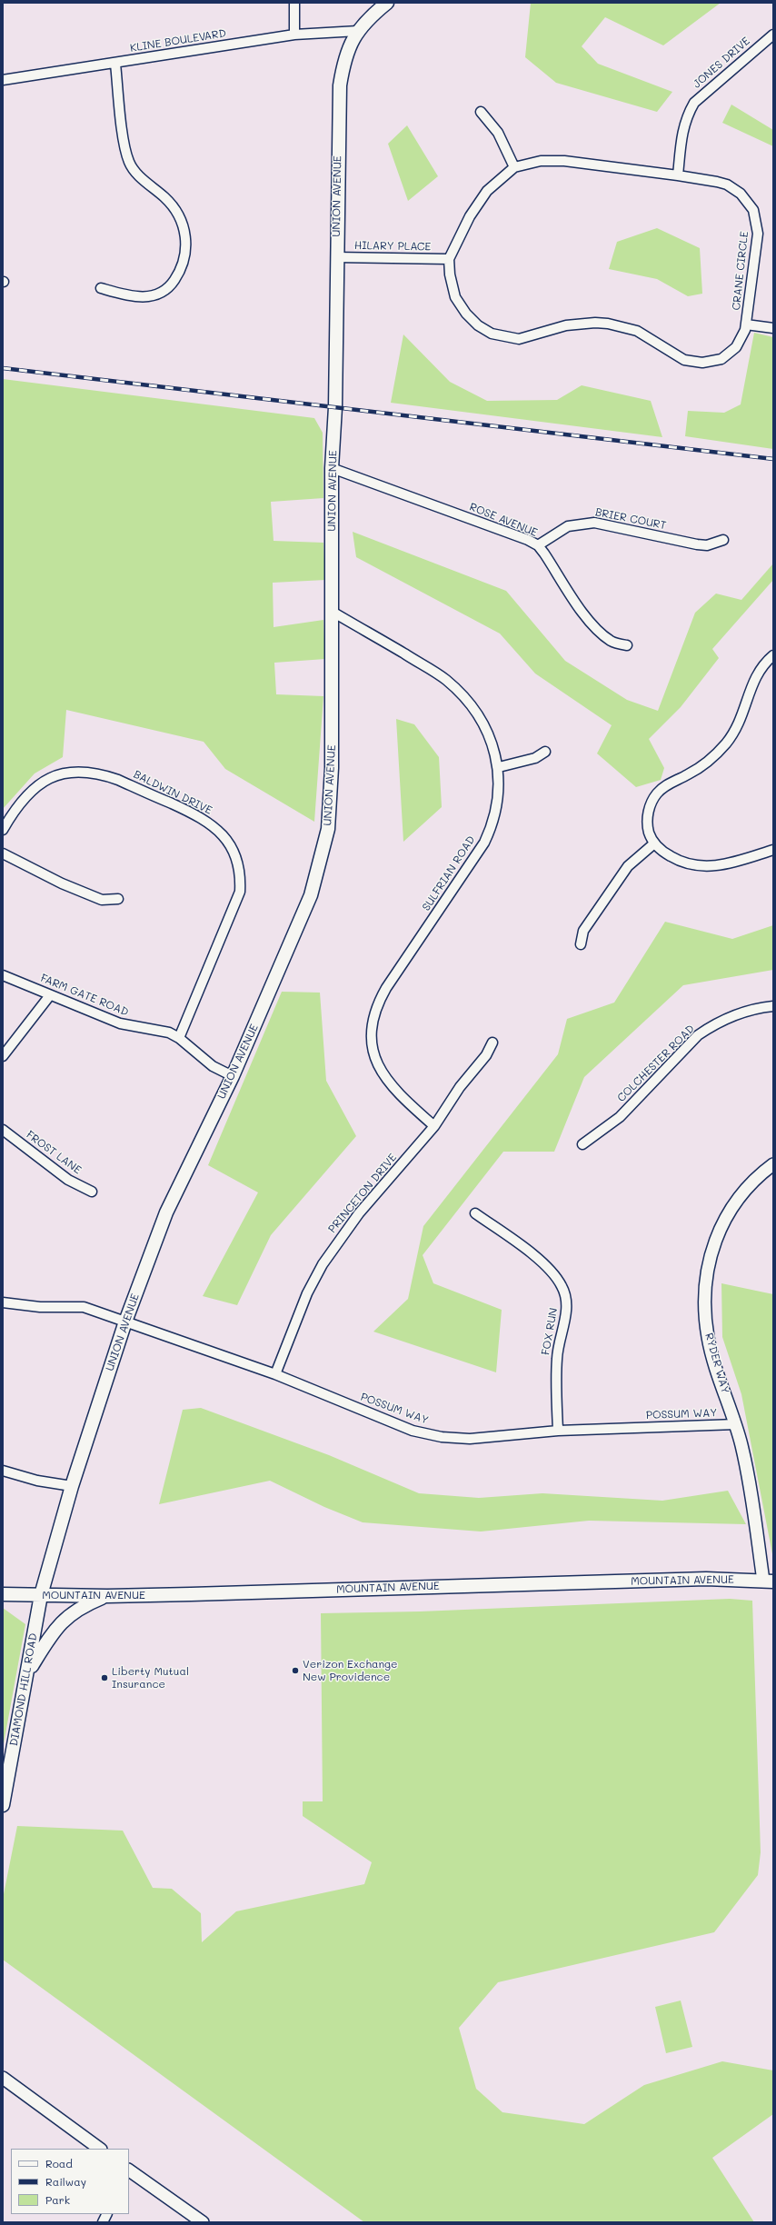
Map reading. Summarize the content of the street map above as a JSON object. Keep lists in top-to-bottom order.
{
  "streets": {
    "main road": ["UNION AVENUE", "MOUNTAIN AVENUE", "DIAMOND HILL ROAD"],
    "street": [
      "KLINE BOULEVARD",
      "JONES DRIVE",
      "HILARY PLACE",
      "CRANE CIRCLE",
      "BRIER COURT",
      "ROSE AVENUE",
      "BALDWIN DRIVE",
      "SULFRIAN ROAD",
      "FARM GATE ROAD",
      "COLCHESTER ROAD",
      "FROST LANE",
      "PRINCETON DRIVE",
      "FOX RUN",
      "RYDER WAY",
      "POSSUM WAY"
    ]
  },
  "crossings": [
    ["KLINE BOULEVARD", "UNION AVENUE"],
    ["JONES DRIVE", "CRANE CIRCLE"],
    ["UNION AVENUE", "HILARY PLACE"],
    ["UNION AVENUE", "ROSE AVENUE"],
    ["UNION AVENUE", "SULFRIAN ROAD"],
    ["UNION AVENUE", "FARM GATE ROAD"],
    ["UNION AVENUE", "POSSUM WAY"],
    ["UNION AVENUE", "MOUNTAIN AVENUE"],
    ["UNION AVENUE", "DIAMOND HILL ROAD"],
    ["HILARY PLACE", "CRANE CIRCLE"],
    ["BRIER COURT", "ROSE AVENUE"],
    ["BALDWIN DRIVE", "FARM GATE ROAD"],
    ["SULFRIAN ROAD", "PRINCETON DRIVE"],
    ["PRINCETON DRIVE", "POSSUM WAY"],
    ["FOX RUN", "POSSUM WAY"],
    ["RYDER WAY", "POSSUM WAY"],
    ["RYDER WAY", "MOUNTAIN AVENUE"],
    ["MOUNTAIN AVENUE", "DIAMOND HILL ROAD"]
  ],
  "places": ["Verizon Exchange New Providence", "Liberty Mutual Insurance"],
  "legend": ["Road", "Railway", "Park"]
}
